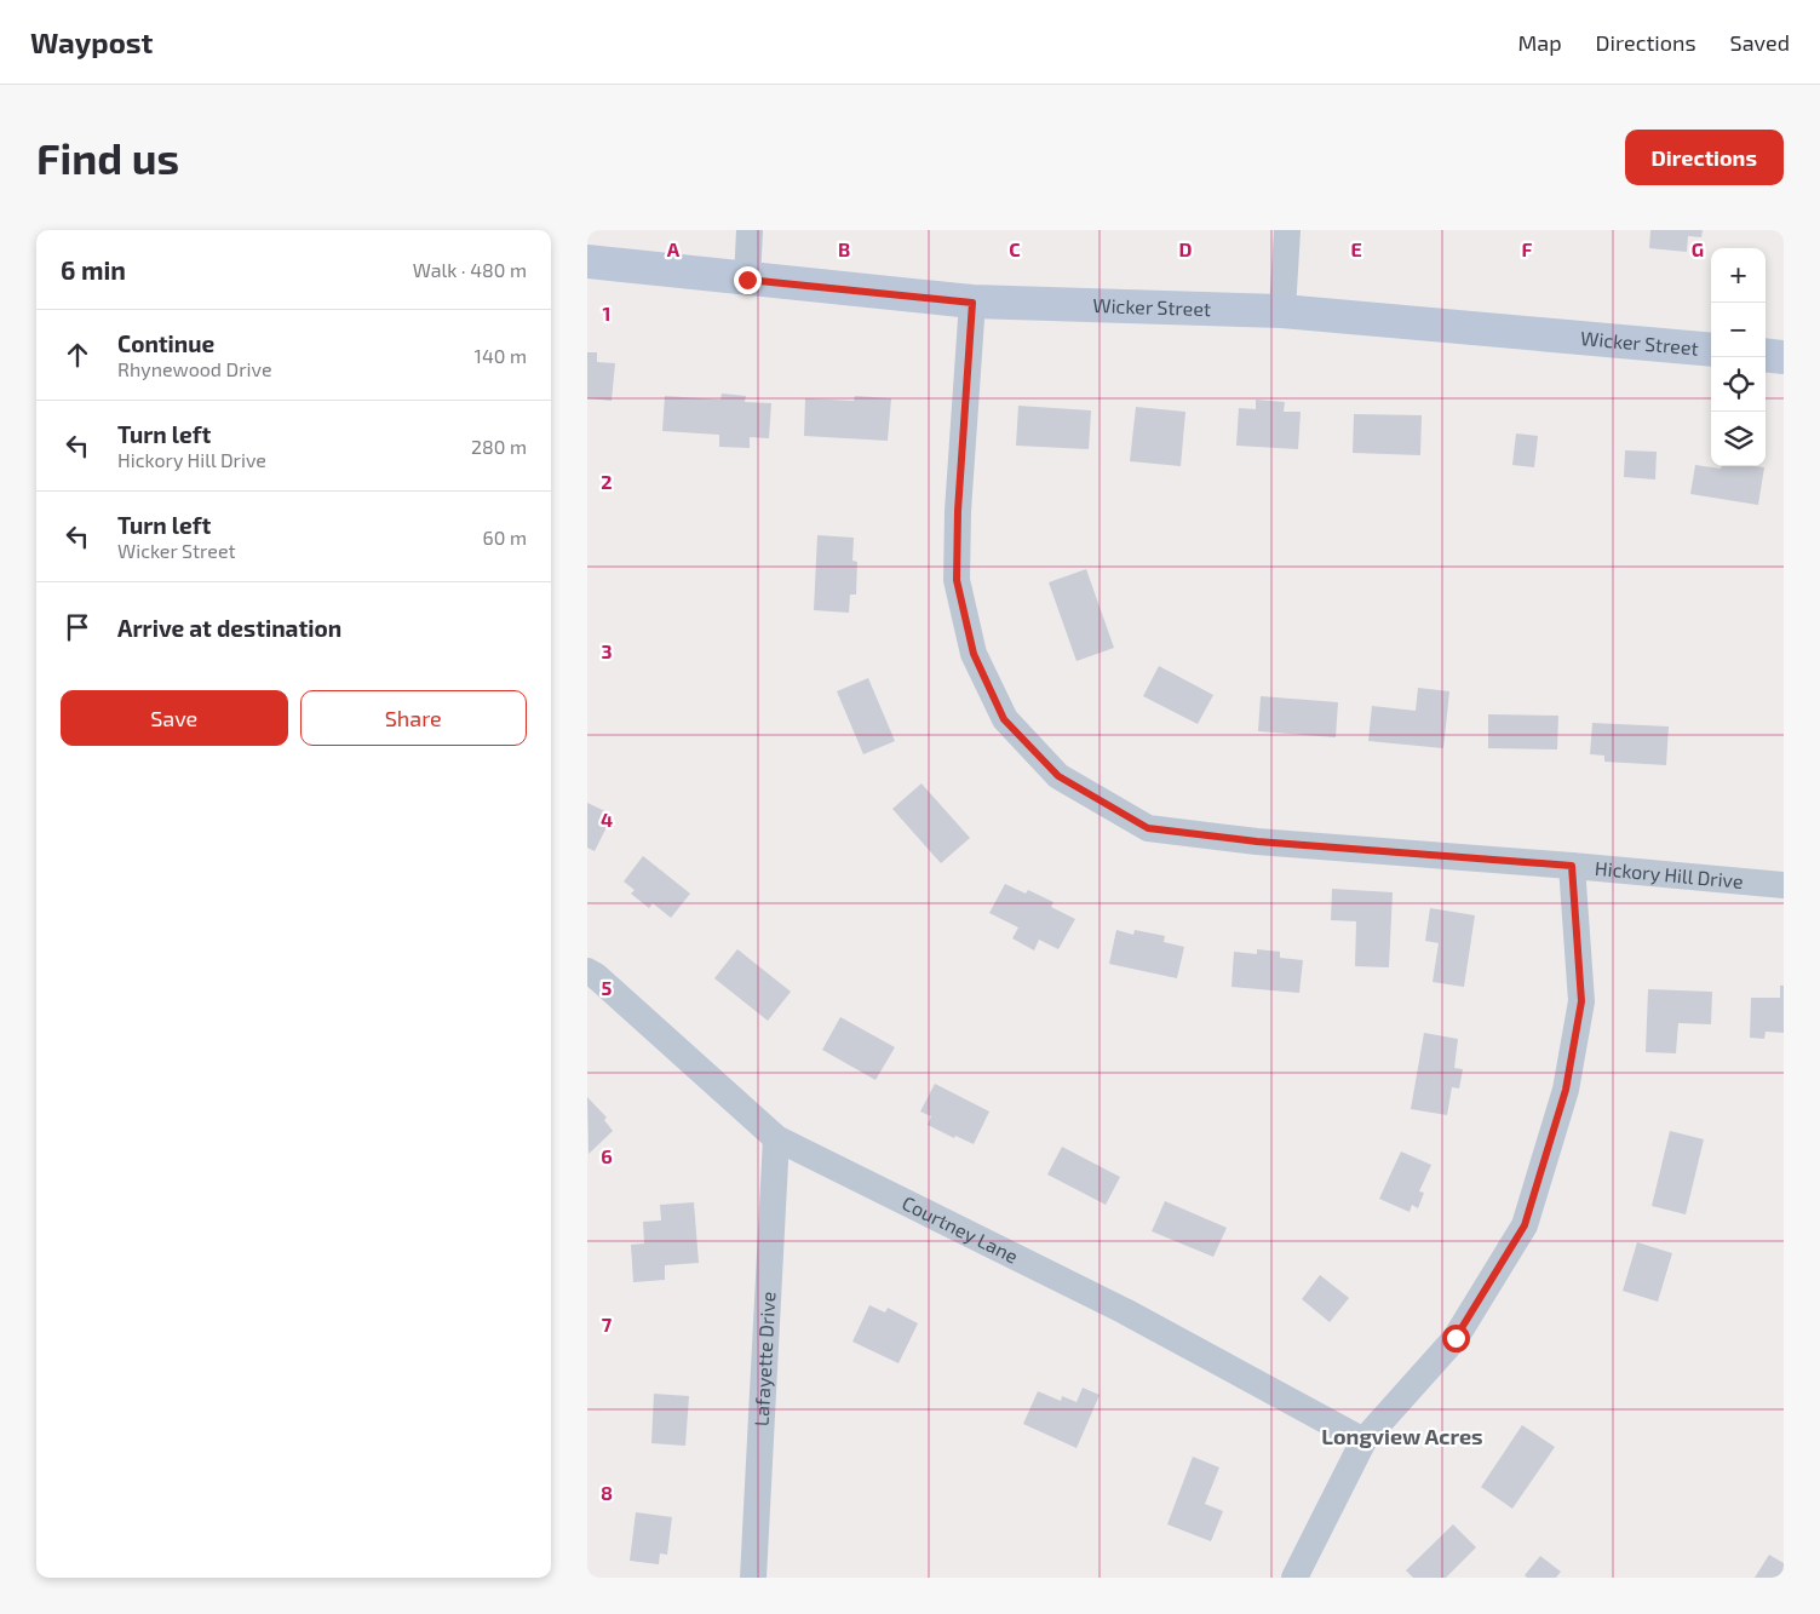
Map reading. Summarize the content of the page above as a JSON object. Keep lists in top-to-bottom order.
{
  "streets": {
    "main road": ["Wicker Street"],
    "street": ["Hickory Hill Drive", "Courtney Lane", "Lafayette Drive"]
  },
  "crossings": [
    ["Wicker Street", "Hickory Hill Drive"],
    ["Courtney Lane", "Lafayette Drive"]
  ],
  "districts": ["Longview Acres"],
  "page": {
    "header": "Waypost",
    "nav": ["Map", "Directions", "Saved"],
    "buttons": [
      "Directions",
      ["Save", "Share"]
    ],
    "title": "Find us",
    "heading": ["6 min", "Walk · 480 m"],
    "map_buttons": ["+", "−"],
    "list": [
      ["Continue", "Rhynewood Drive", "140 m"],
      ["Turn left", "Hickory Hill Drive", "280 m"],
      ["Turn left", "Wicker Street", "60 m"],
      "Arrive at destination"
    ]
  },
  "grid": {
    "columns": [
      "A",
      "B",
      "C",
      "D",
      "E",
      "F",
      "G"
    ],
    "rows": [
      "1",
      "2",
      "3",
      "4",
      "5",
      "6",
      "7",
      "8"
    ]
  }
}
